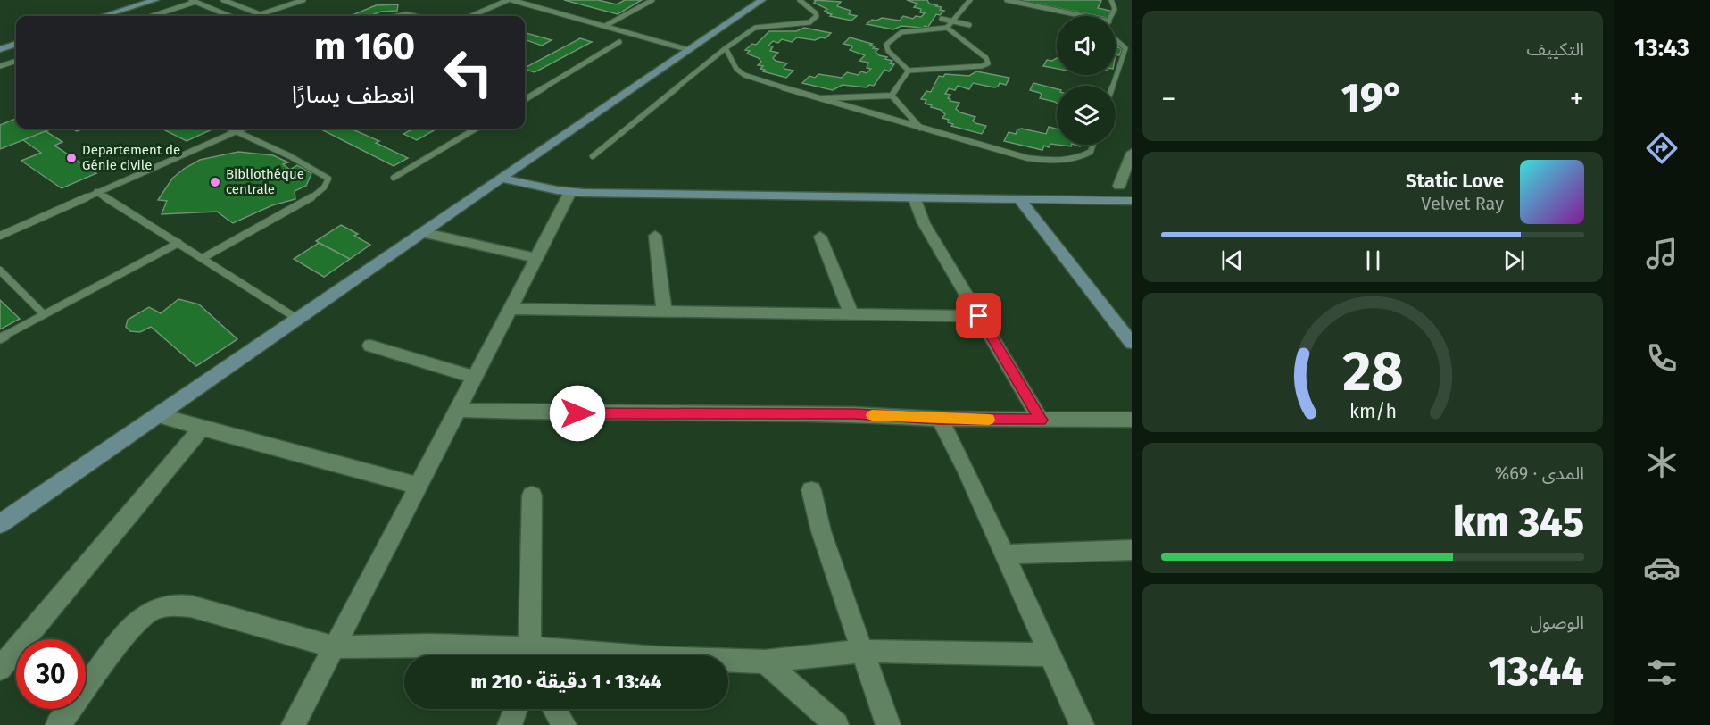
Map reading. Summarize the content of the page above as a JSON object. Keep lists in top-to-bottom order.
{
  "places": ["Departement de Génie civile", "Bibliothéque centrale"],
  "page": {
    "tabs": "13:43",
    "tile": [
      "التكييف",
      ["المدى · 69%", "345 km"],
      ["الوصول", "13:44"]
    ],
    "turn": ["160 m", "انعطف يسارًا"],
    "heat": ["−", "19°", "+"],
    "song": ["Static Love", "Velvet Ray"],
    "limit": "30",
    "trip": "13:44 · 1 دقيقة · 210 m",
    "gauge": ["28", "km/h"]
  }
}
